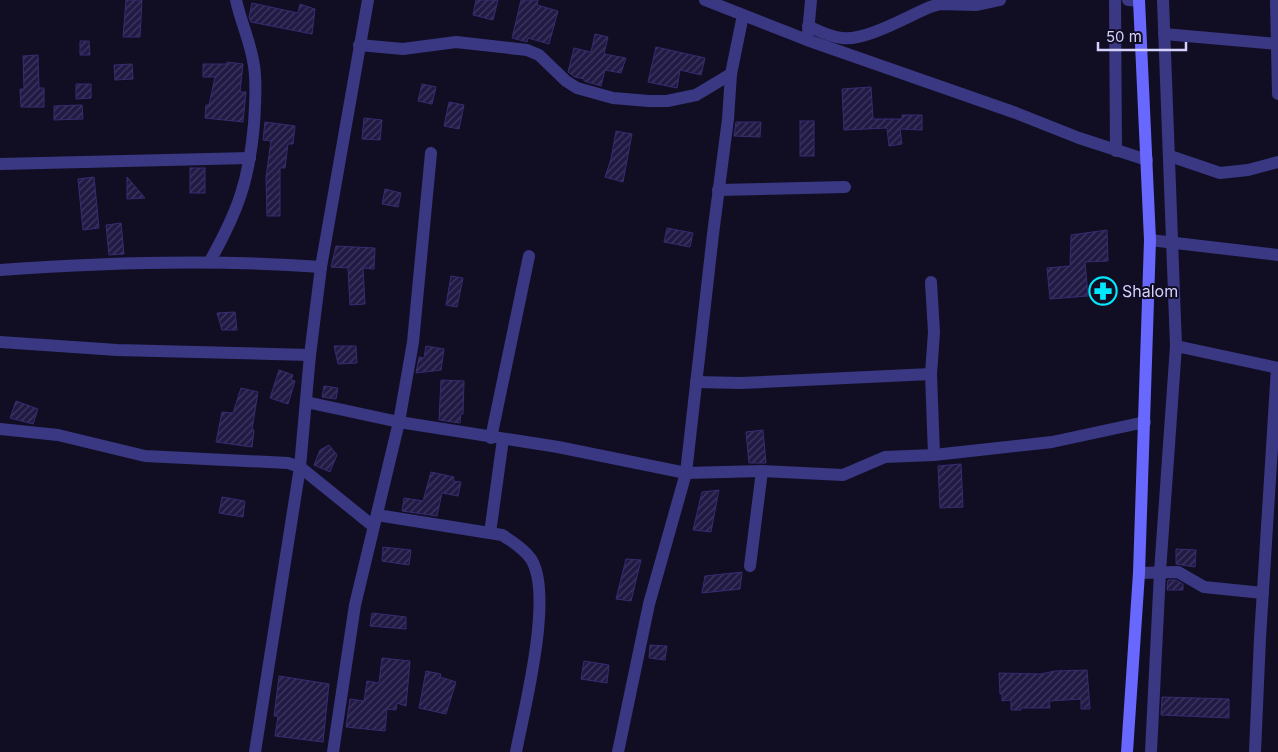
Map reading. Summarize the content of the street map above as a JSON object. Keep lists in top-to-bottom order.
{
  "places": {
    "pharmacy": ["Shalom"]
  },
  "scale_bar": "50 m"
}
